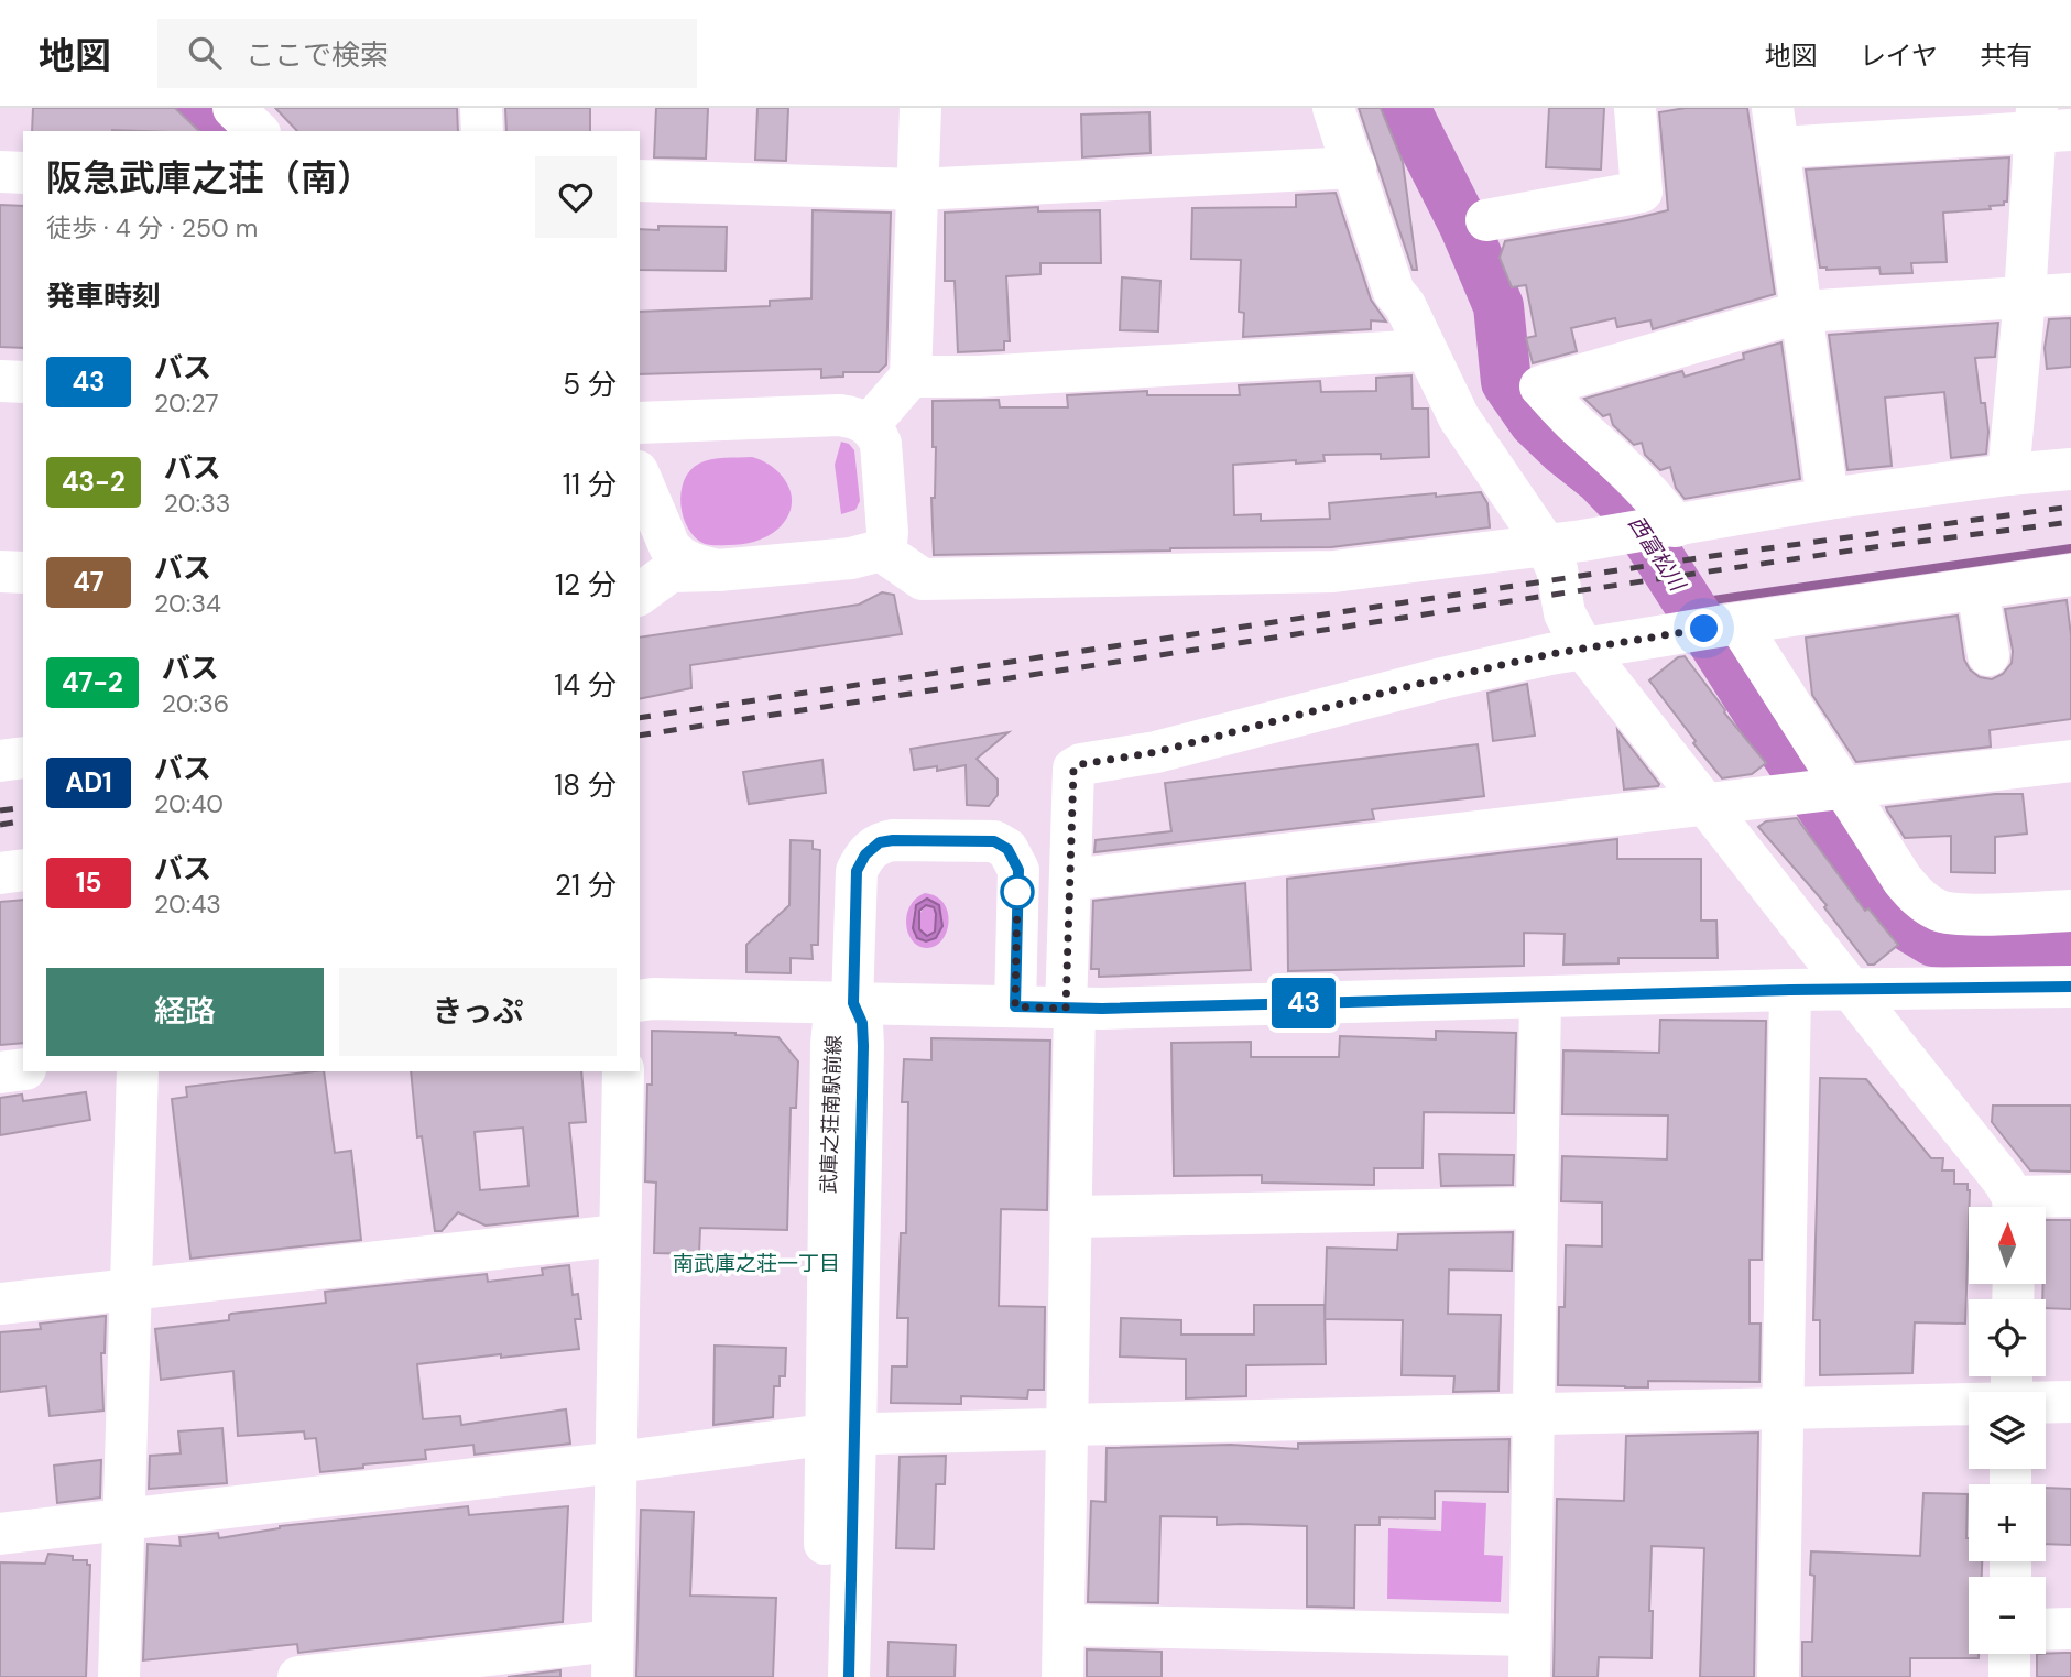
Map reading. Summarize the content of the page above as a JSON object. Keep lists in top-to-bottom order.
{
  "streets": {
    "street": ["武庫之荘南駅前線"]
  },
  "districts": ["南武庫之荘一丁目"],
  "water": ["西富松川"],
  "lines": ["bus line 43"],
  "north": "top",
  "page": {
    "header": "地図",
    "search": "ここで検索",
    "nav": ["地図", "レイヤ", "共有"],
    "on_map": "43",
    "heading": [
      ["阪急武庫之荘（南）", "徒歩 · 4 分 · 250 m"],
      "発車時刻"
    ],
    "list": [
      {
        "mark": "43",
        "name": "バス",
        "note": "20:27",
        "value": "5 分"
      },
      {
        "mark": "43-2",
        "name": "バス",
        "note": "20:33",
        "value": "11 分"
      },
      {
        "mark": "47",
        "name": "バス",
        "note": "20:34",
        "value": "12 分"
      },
      {
        "mark": "47-2",
        "name": "バス",
        "note": "20:36",
        "value": "14 分"
      },
      {
        "mark": "AD1",
        "name": "バス",
        "note": "20:40",
        "value": "18 分"
      },
      {
        "mark": "15",
        "name": "バス",
        "note": "20:43",
        "value": "21 分"
      }
    ],
    "buttons": ["経路", "きっぷ"],
    "map_buttons": ["+", "−"]
  }
}
